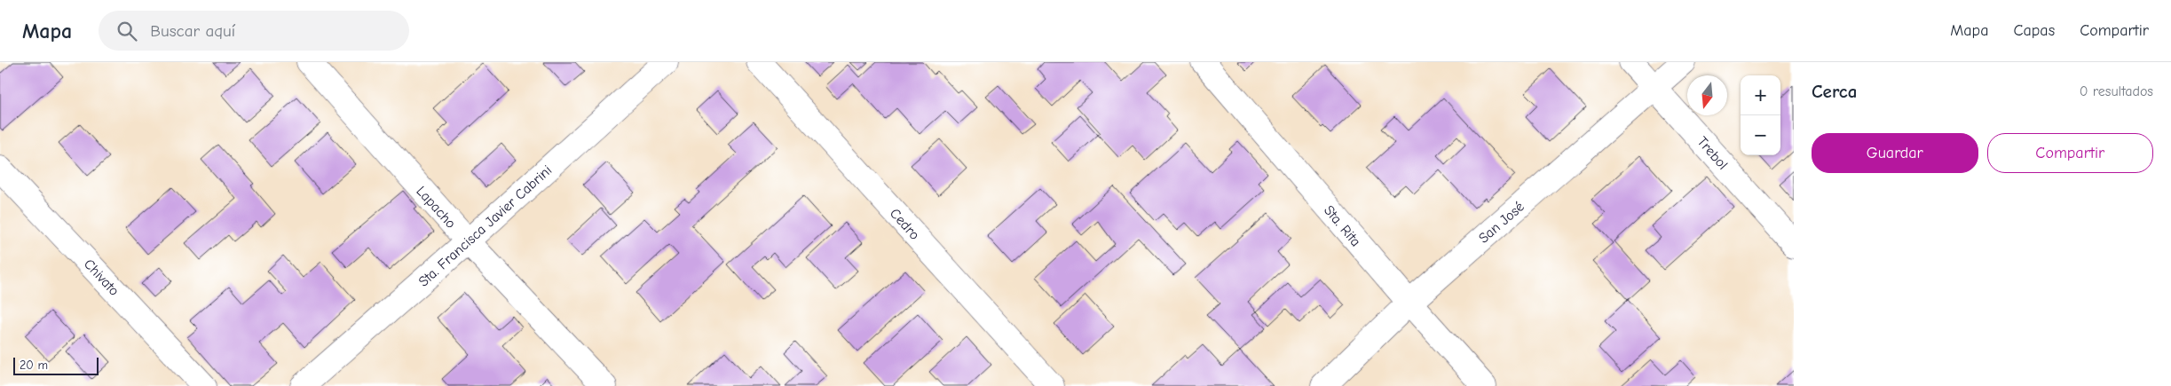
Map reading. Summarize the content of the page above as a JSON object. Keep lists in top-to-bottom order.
{
  "streets": {
    "street": [
      "Trebol",
      "Lapacho",
      "San José",
      "Cedro",
      "Sta. Francisca Javier Cabrini",
      "Sta. Rita",
      "Chivato"
    ]
  },
  "crossings": [
    ["Trebol", "San José"],
    ["Lapacho", "Sta. Francisca Javier Cabrini"],
    ["San José", "Sta. Rita"]
  ],
  "scale_bar": "20 m",
  "north": "bottom",
  "page": {
    "header": "Mapa",
    "search": "Buscar aquí",
    "nav": ["Mapa", "Capas", "Compartir"],
    "heading": ["Cerca", "0 resultados"],
    "map_buttons": ["+", "−"],
    "buttons": ["Guardar", "Compartir"],
    "scale": "20 m"
  }
}
